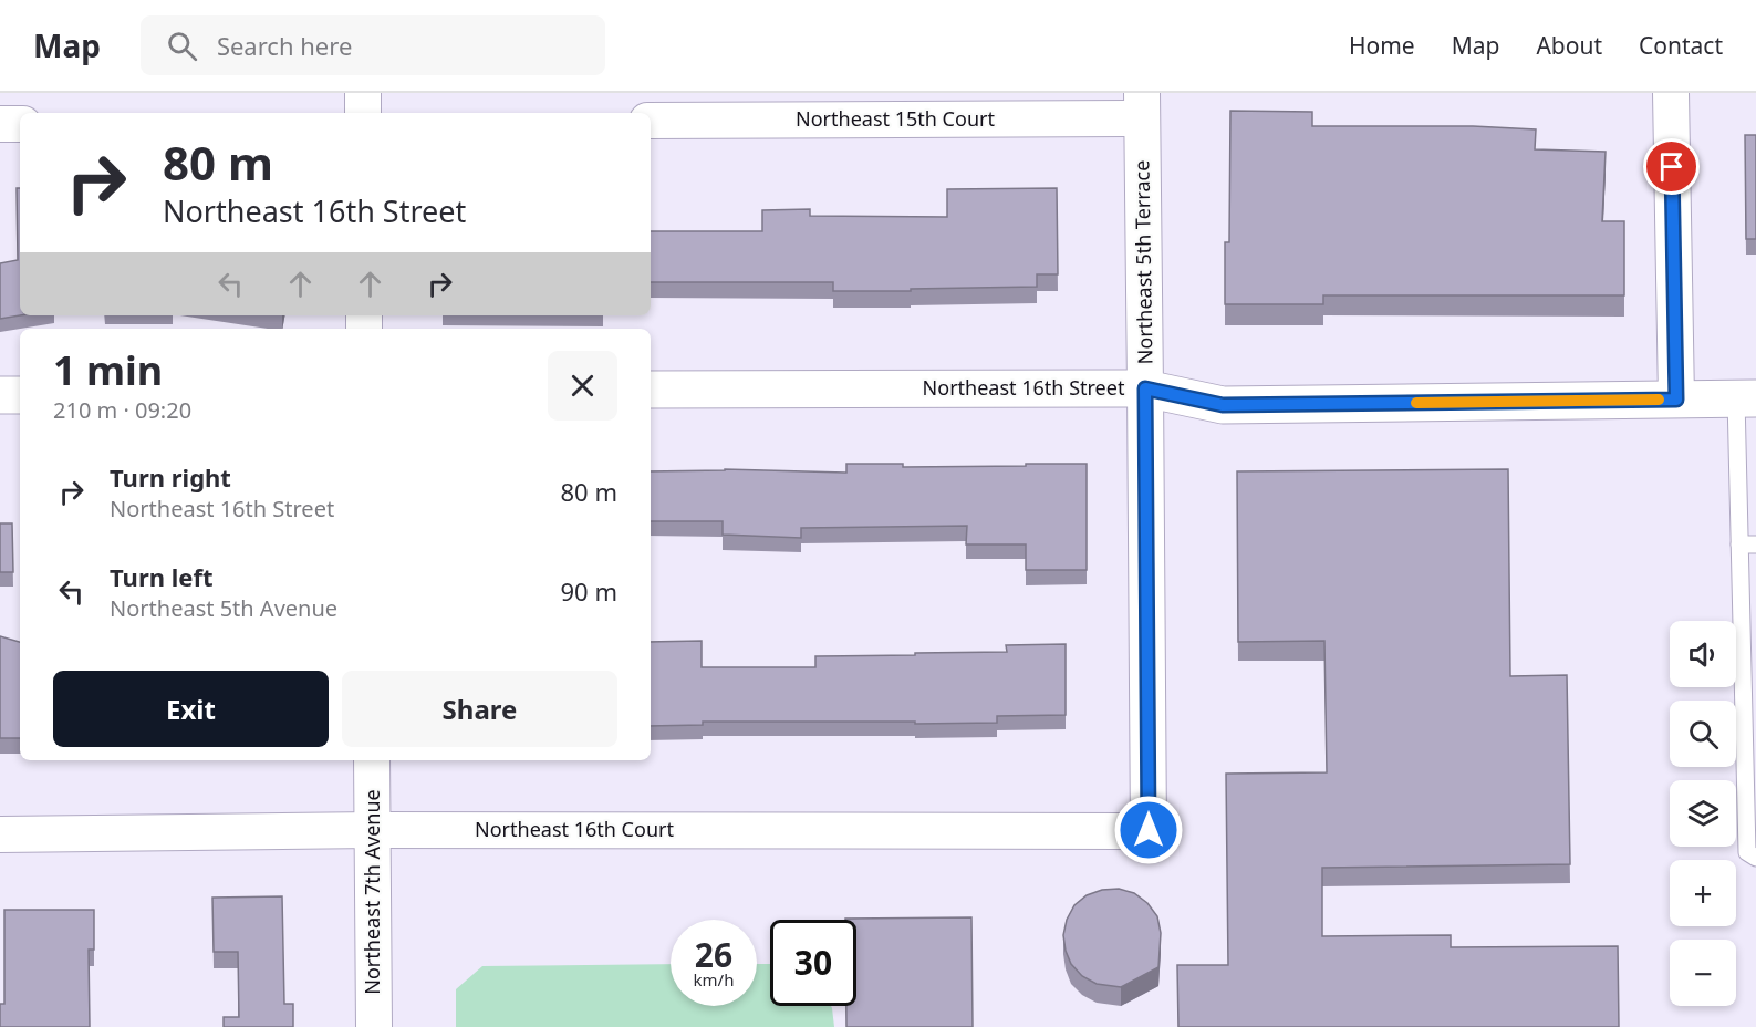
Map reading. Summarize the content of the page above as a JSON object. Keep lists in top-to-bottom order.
{
  "streets": {
    "street": [
      "Northeast 15th Court",
      "Northeast 5th Terrace",
      "Northeast 16th Street",
      "Northeast 16th Court",
      "Northeast 7th Avenue"
    ]
  },
  "crossings": [
    ["Northeast 15th Court", "Northeast 5th Terrace"],
    ["Northeast 5th Terrace", "Northeast 16th Street"],
    ["Northeast 5th Terrace", "Northeast 16th Court"],
    ["Northeast 16th Court", "Northeast 7th Avenue"]
  ],
  "page": {
    "header": "Map",
    "search": "Search here",
    "nav": [
      "Home",
      "Map",
      "About",
      "Contact"
    ],
    "turn": ["80 m", "Northeast 16th Street"],
    "heading": ["1 min", "210 m · 09:20"],
    "list": [
      {
        "name": "Turn right",
        "note": "Northeast 16th Street",
        "value": "80 m"
      },
      {
        "name": "Turn left",
        "note": "Northeast 5th Avenue",
        "value": "90 m"
      }
    ],
    "map_buttons": ["+", "−"],
    "buttons": ["Exit", "Share"],
    "speed": "26 km/h",
    "limit": "30"
  }
}
